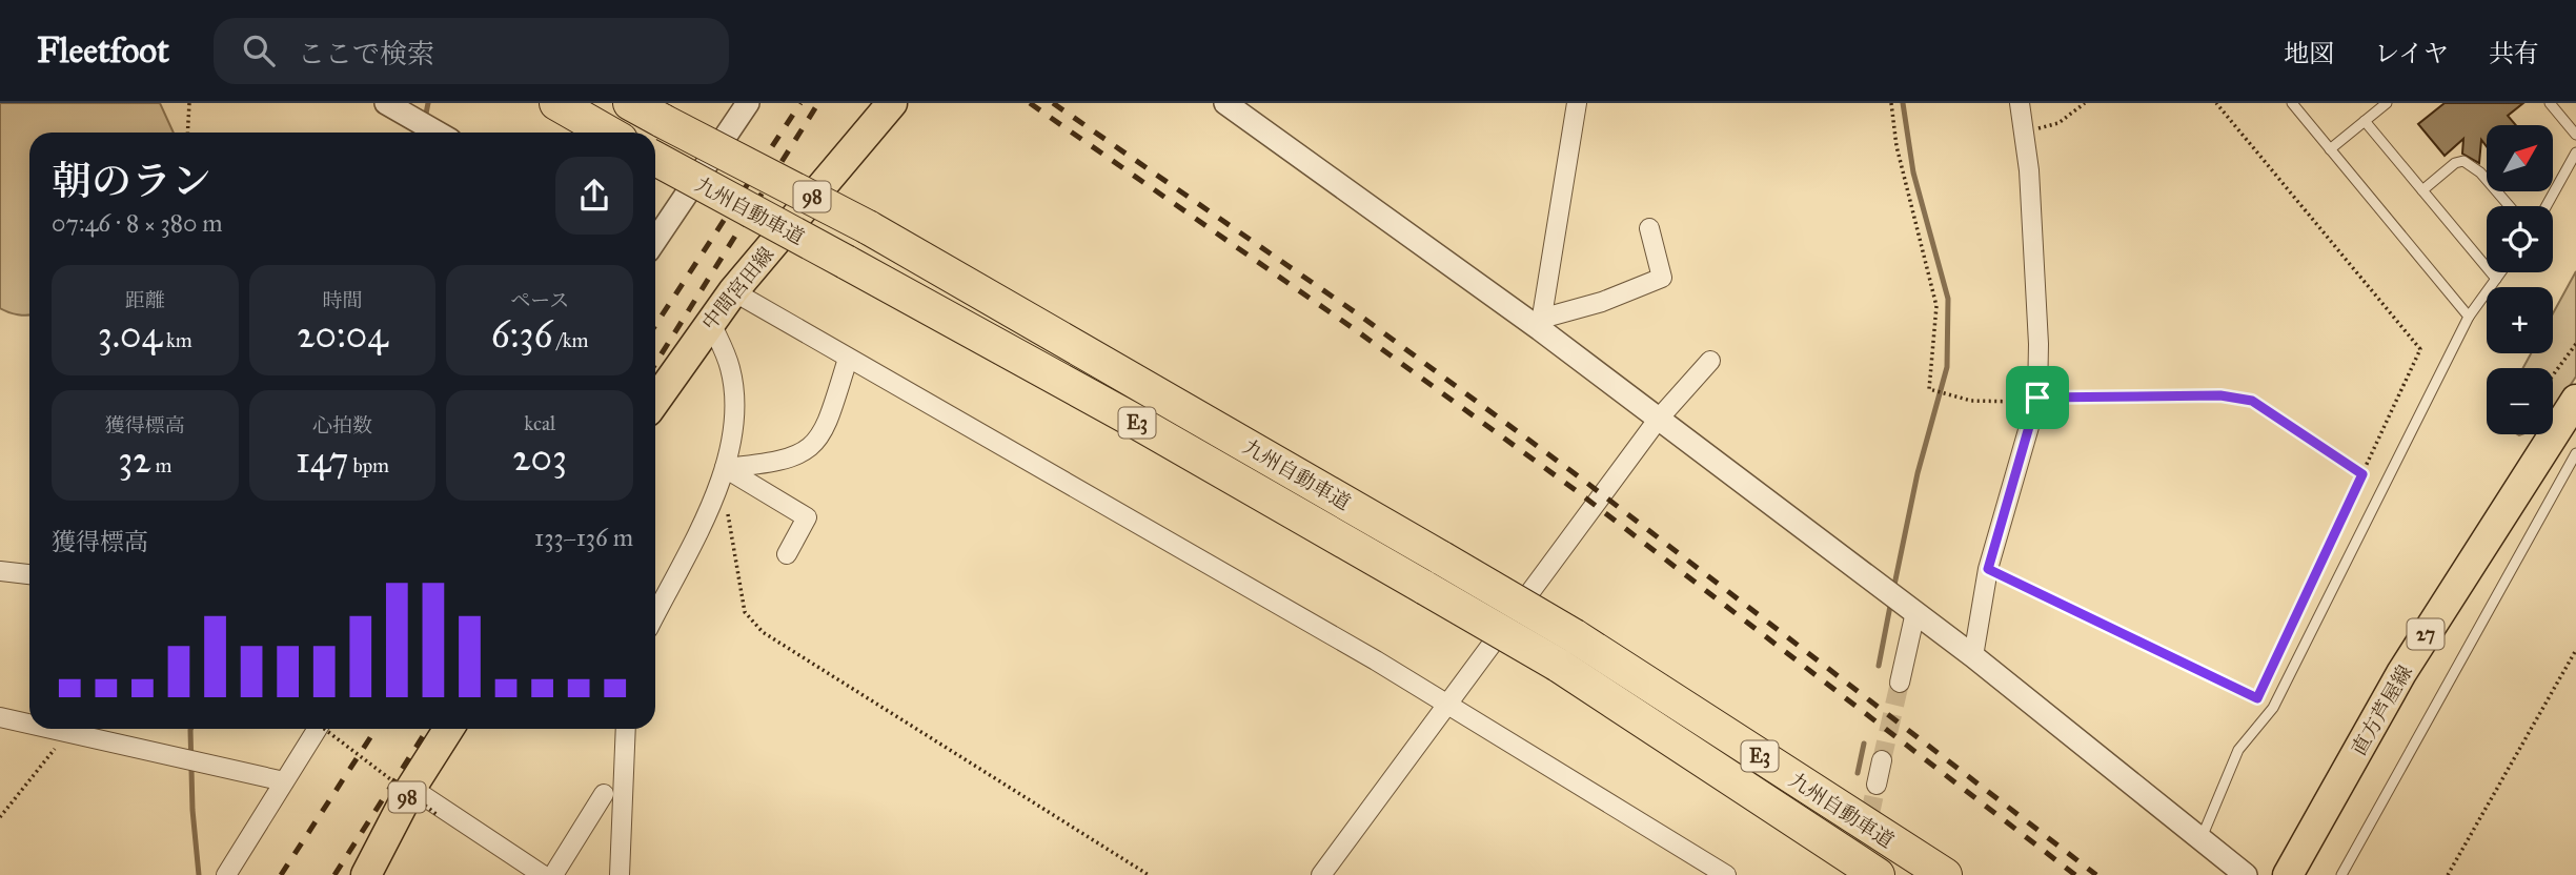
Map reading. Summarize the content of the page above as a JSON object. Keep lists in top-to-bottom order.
{
  "streets": {
    "highway": ["九州自動車道", "E3"],
    "main road": [
      "98",
      "中間宮田線",
      "27",
      "直方芦屋線"
    ]
  },
  "north": "top right",
  "page": {
    "header": "Fleetfoot",
    "search": "ここで検索",
    "nav": ["地図", "レイヤ", "共有"],
    "map_buttons": ["+", "−"],
    "heading": ["朝のラン", "07:46 · 8 × 380 m"],
    "stats": [
      ["距離", "3.04 km"],
      ["時間", "20:04"],
      ["ペース", "6:36 /km"],
      ["獲得標高", "32 m"],
      ["心拍数", "147 bpm"],
      ["kcal", "203"]
    ],
    "chart": ["獲得標高", "133–136 m"]
  }
}
